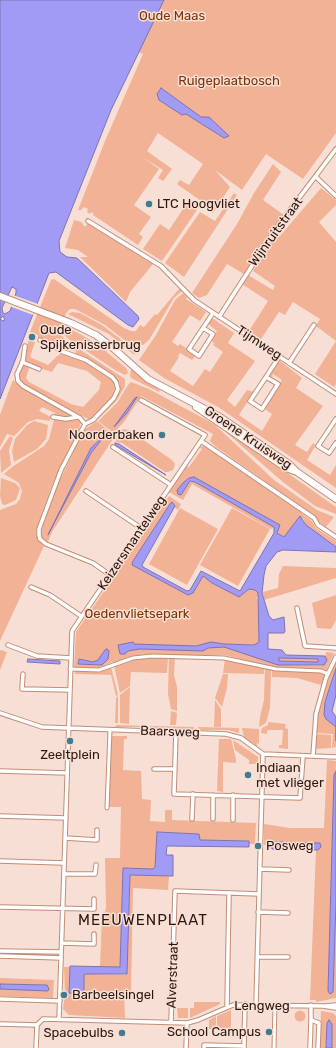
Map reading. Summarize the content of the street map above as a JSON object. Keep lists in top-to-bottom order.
{
  "streets": {
    "main road": ["Groene Kruisweg"],
    "street": [
      "Wijnruitstraat",
      "Tijmweg",
      "Keizersmantelweg",
      "Baarsweg",
      "Alverstraat",
      "Lengweg"
    ]
  },
  "crossings": [
    ["Wijnruitstraat", "Tijmweg"],
    ["Keizersmantelweg", "Baarsweg"],
    ["Keizersmantelweg", "Lengweg"],
    ["Alverstraat", "Lengweg"]
  ],
  "districts": ["MEEUWENPLAAT"],
  "parks": ["Oude Maas", "Ruigeplaatbosch", "Oedenvlietsepark"],
  "places": [
    "LTC Hoogvliet",
    "Oude Spijkenisserbrug",
    "Noorderbaken",
    "Zeeltplein",
    "Indiaan met vlieger",
    "Posweg",
    "Barbeelsingel",
    "School Campus",
    "Spacebulbs"
  ]
}
